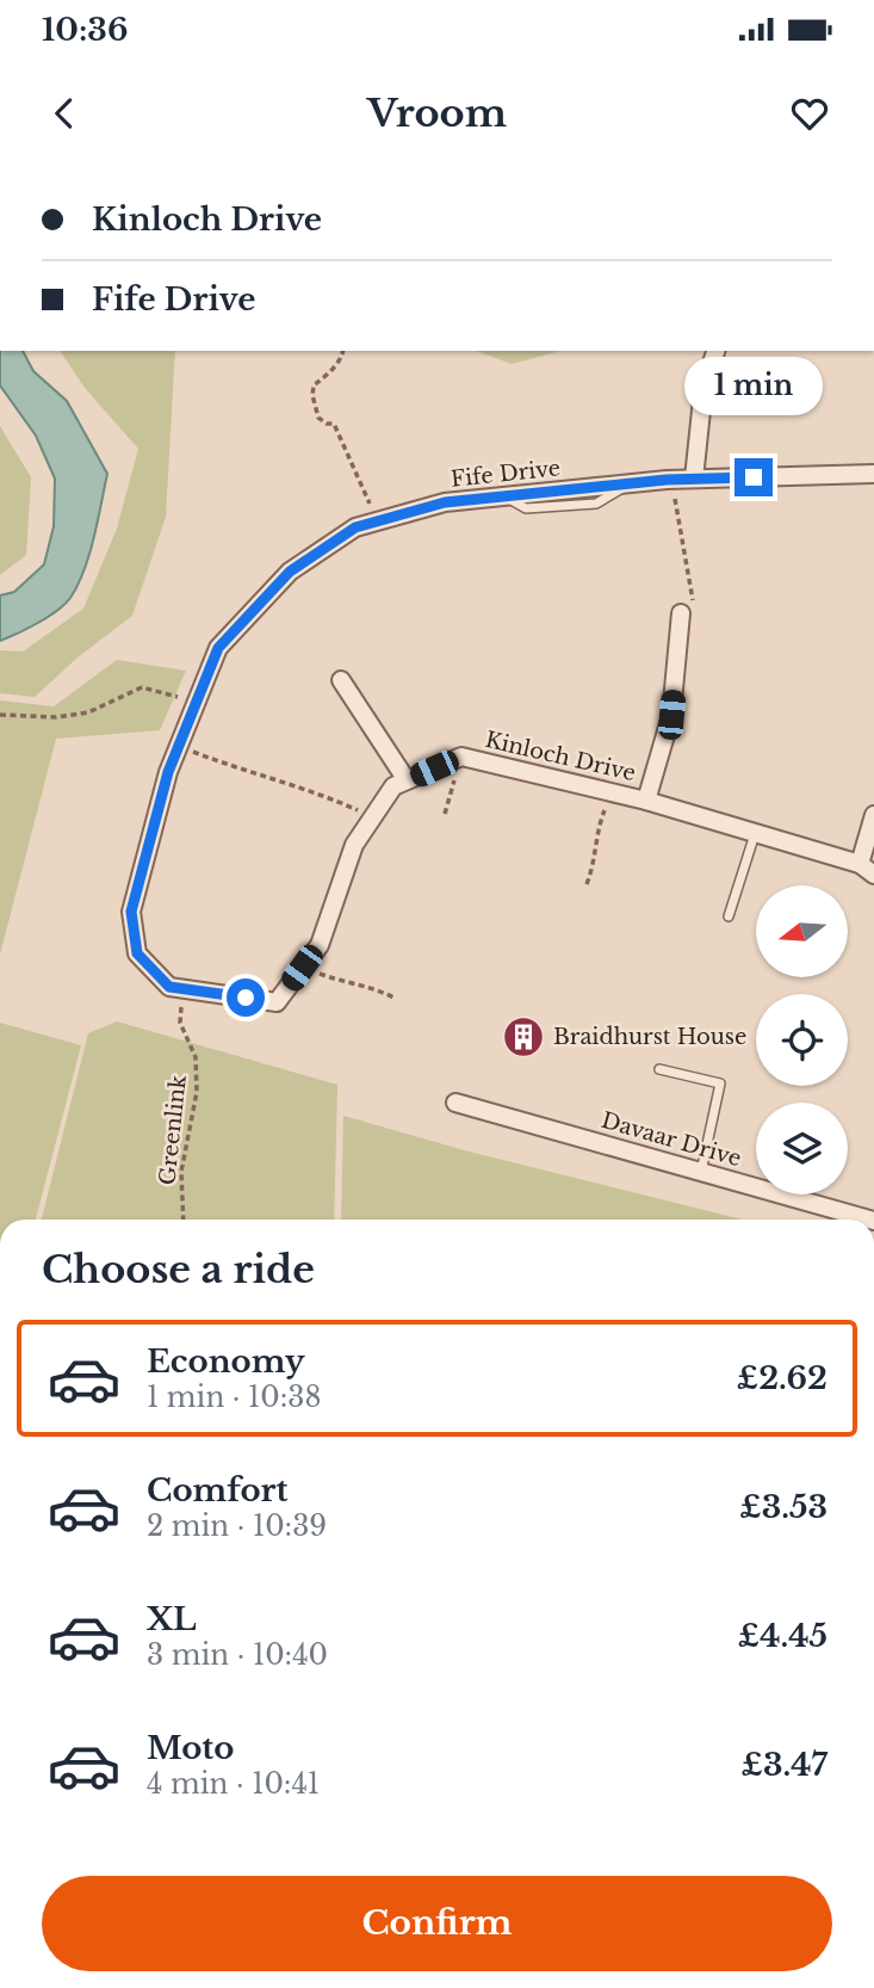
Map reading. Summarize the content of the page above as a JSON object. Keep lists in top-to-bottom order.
{
  "streets": {
    "street": ["Fife Drive", "Kinloch Drive", "Davaar Drive"],
    "path": ["Greenlink"]
  },
  "crossings": [
    ["Fife Drive", "Kinloch Drive"],
    ["Kinloch Drive", "Greenlink"]
  ],
  "places": {
    "building": ["Braidhurst House"]
  },
  "north": "left",
  "page": {
    "status": "10:36",
    "header": "Vroom",
    "banner": ["Kinloch Drive", "Fife Drive"],
    "bubble": "1 min",
    "heading": "Choose a ride",
    "list": [
      {
        "name": "Economy",
        "note": "1 min · 10:38",
        "value": "£2.62"
      },
      {
        "name": "Comfort",
        "note": "2 min · 10:39",
        "value": "£3.53"
      },
      {
        "name": "XL",
        "note": "3 min · 10:40",
        "value": "£4.45"
      },
      {
        "name": "Moto",
        "note": "4 min · 10:41",
        "value": "£3.47"
      }
    ],
    "buttons": "Confirm"
  }
}
